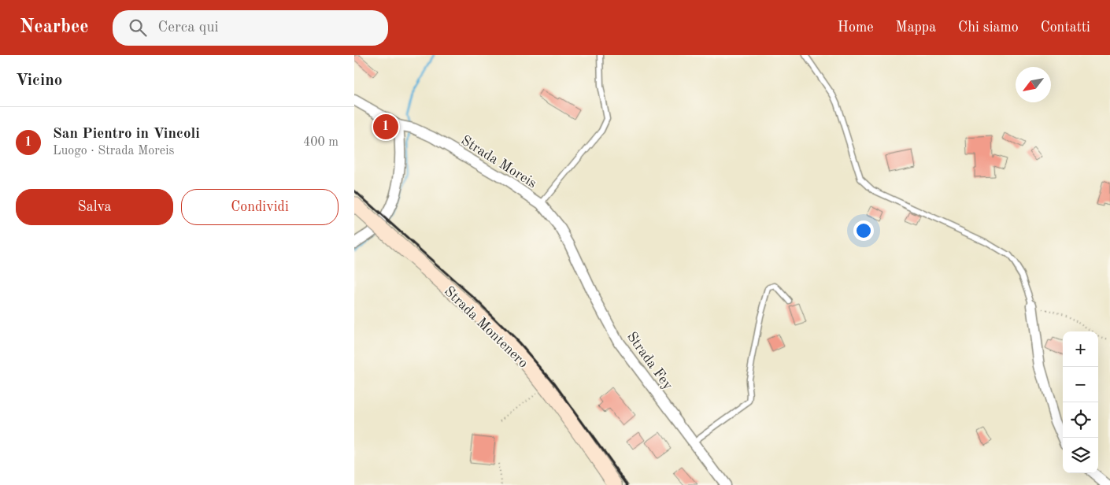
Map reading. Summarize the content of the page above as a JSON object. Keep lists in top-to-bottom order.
{
  "streets": {
    "main road": ["Strada Montenero"],
    "street": ["Strada Moreis", "Strada Fey"]
  },
  "crossings": [
    ["Strada Moreis", "Strada Fey"]
  ],
  "north": "bottom left",
  "page": {
    "header": "Nearbee",
    "search": "Cerca qui",
    "nav": [
      "Home",
      "Mappa",
      "Chi siamo",
      "Contatti"
    ],
    "heading": "Vicino",
    "list": [
      {
        "mark": "1",
        "name": "San Pientro in Vincoli",
        "note": "Luogo · Strada Moreis",
        "value": "400 m"
      }
    ],
    "pins": "1",
    "buttons": ["Salva", "Condividi"],
    "map_buttons": ["+", "−"]
  }
}
